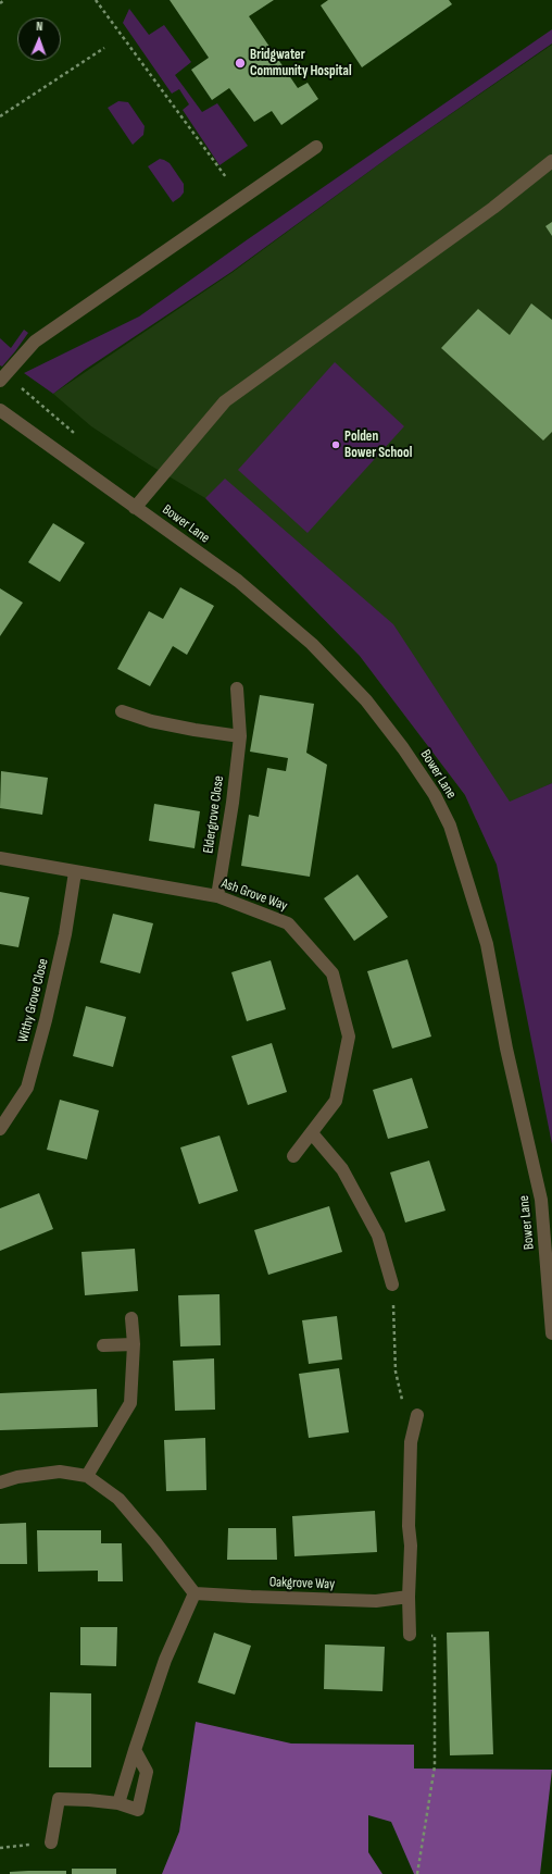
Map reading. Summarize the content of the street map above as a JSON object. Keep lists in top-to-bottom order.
{
  "streets": {
    "street": [
      "Bower Lane",
      "Eldergrove Close",
      "Ash Grove Way",
      "Withy Grove Close",
      "Oakgrove Way"
    ]
  },
  "crossings": [
    ["Eldergrove Close", "Ash Grove Way"],
    ["Ash Grove Way", "Withy Grove Close"]
  ],
  "places": ["Bridgwater Community Hospital", "Polden Bower School"],
  "north": "top"
}
